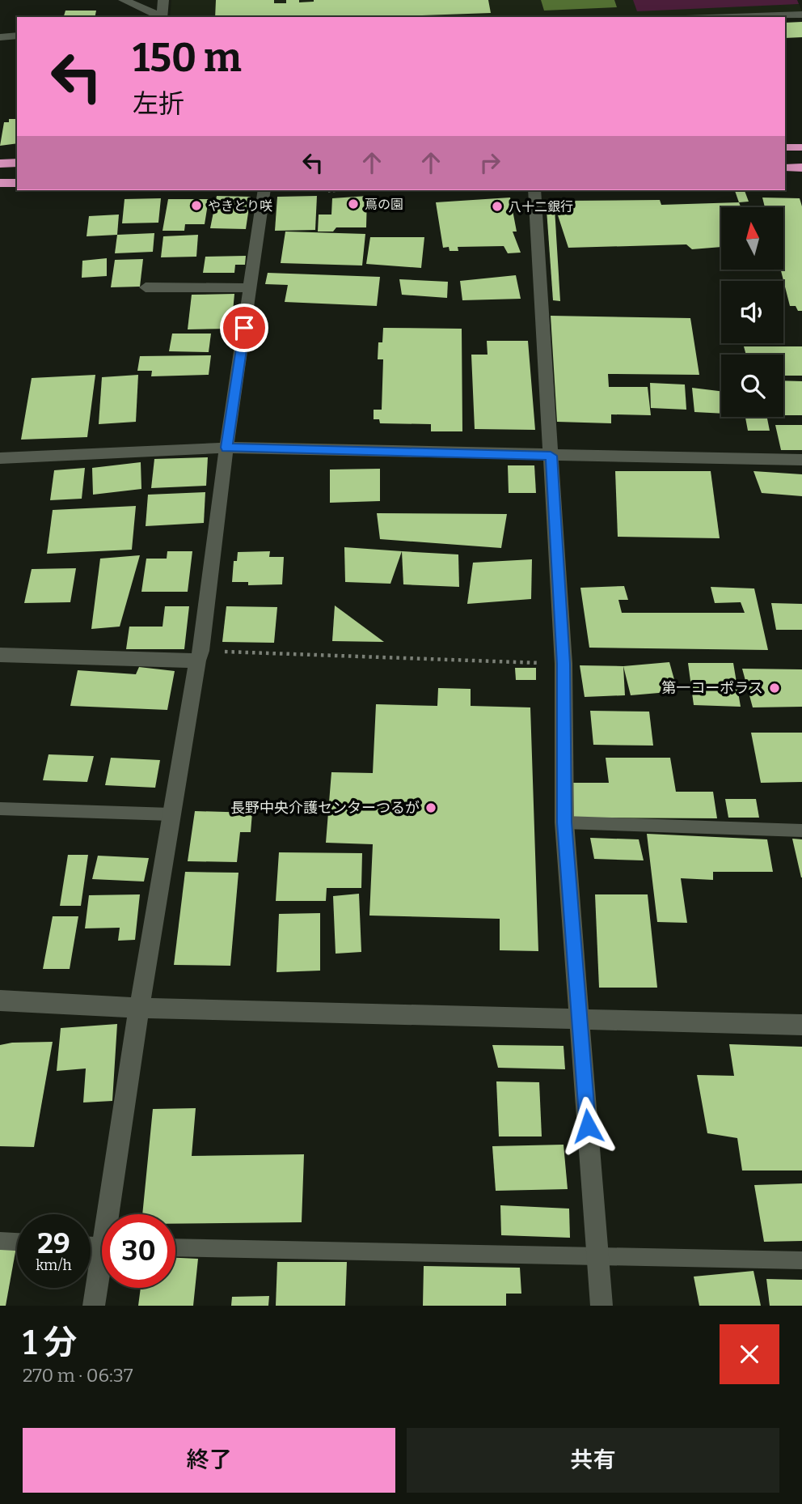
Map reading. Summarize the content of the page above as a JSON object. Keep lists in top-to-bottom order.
{
  "places": [
    "蔦の園",
    "やきとり咲",
    "八十二銀行",
    "第一コーポラス",
    "長野中央介護センターつるが"
  ],
  "north": "top",
  "page": {
    "turn": ["150 m", "左折"],
    "speed": "29 km/h",
    "limit": "30",
    "heading": ["1 分", "270 m · 06:37"],
    "buttons": ["終了", "共有"]
  }
}
